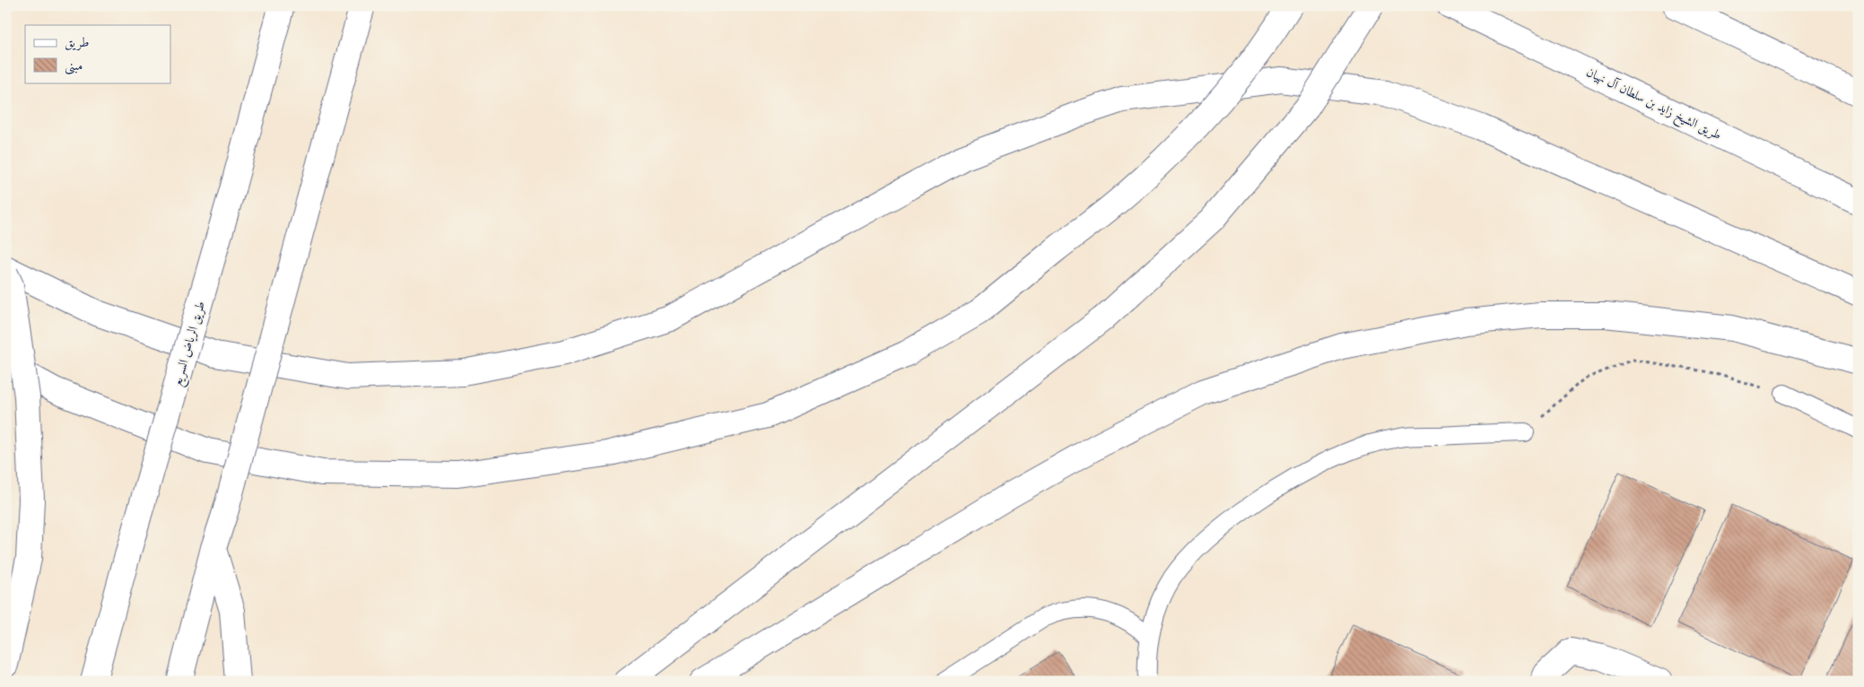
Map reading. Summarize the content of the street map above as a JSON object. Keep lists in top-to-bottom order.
{
  "streets": {
    "main road": ["طريق الشيخ زايد بن سلطان آل نهيان", "طريق الرياض السريع"]
  },
  "legend": ["طريق", "مبنى"]
}
